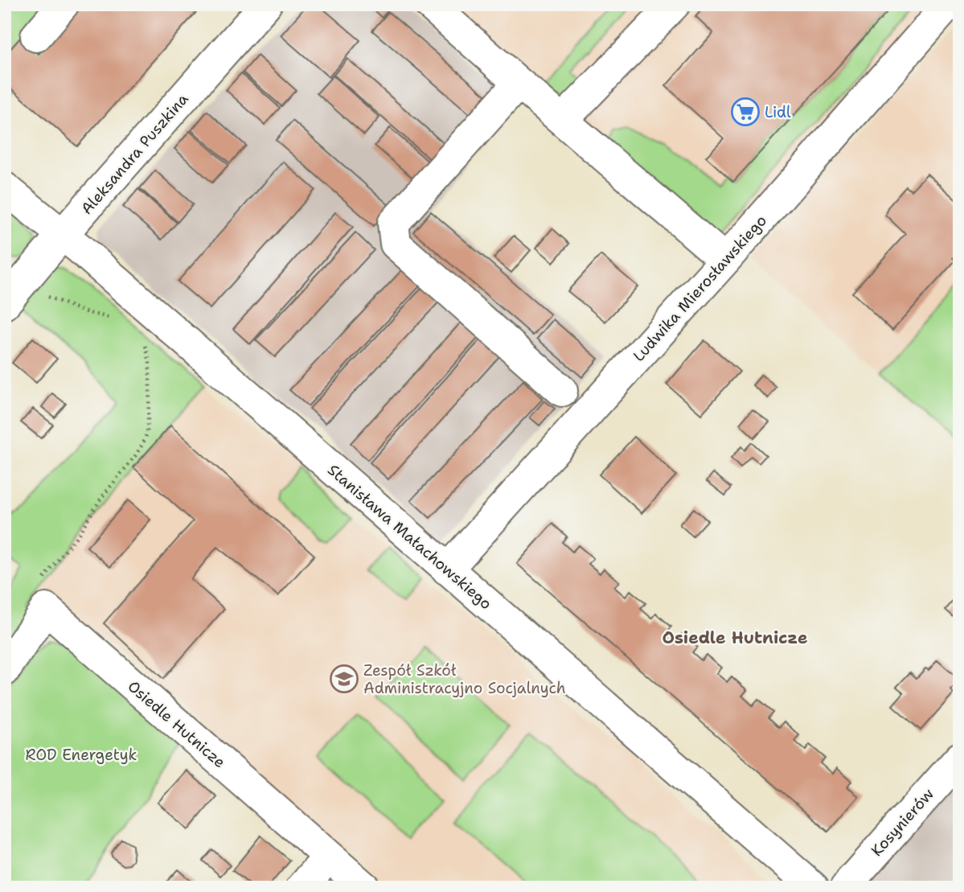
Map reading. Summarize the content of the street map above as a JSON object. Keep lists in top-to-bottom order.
{
  "streets": {
    "street": [
      "Aleksandra Puszkina",
      "Ludwika Mierosławskiego",
      "Stanisława Małachowskiego",
      "Osiedle Hutnicze",
      "Kosynierów"
    ]
  },
  "crossings": [
    ["Aleksandra Puszkina", "Stanisława Małachowskiego"],
    ["Ludwika Mierosławskiego", "Stanisława Małachowskiego"]
  ],
  "districts": ["Osiedle Hutnicze"],
  "parks": ["ROD Energetyk"],
  "places": {
    "supermarket": ["Lidl"],
    "school or university": ["Zespół Szkół Administracyjno Socjalnych"]
  }
}
